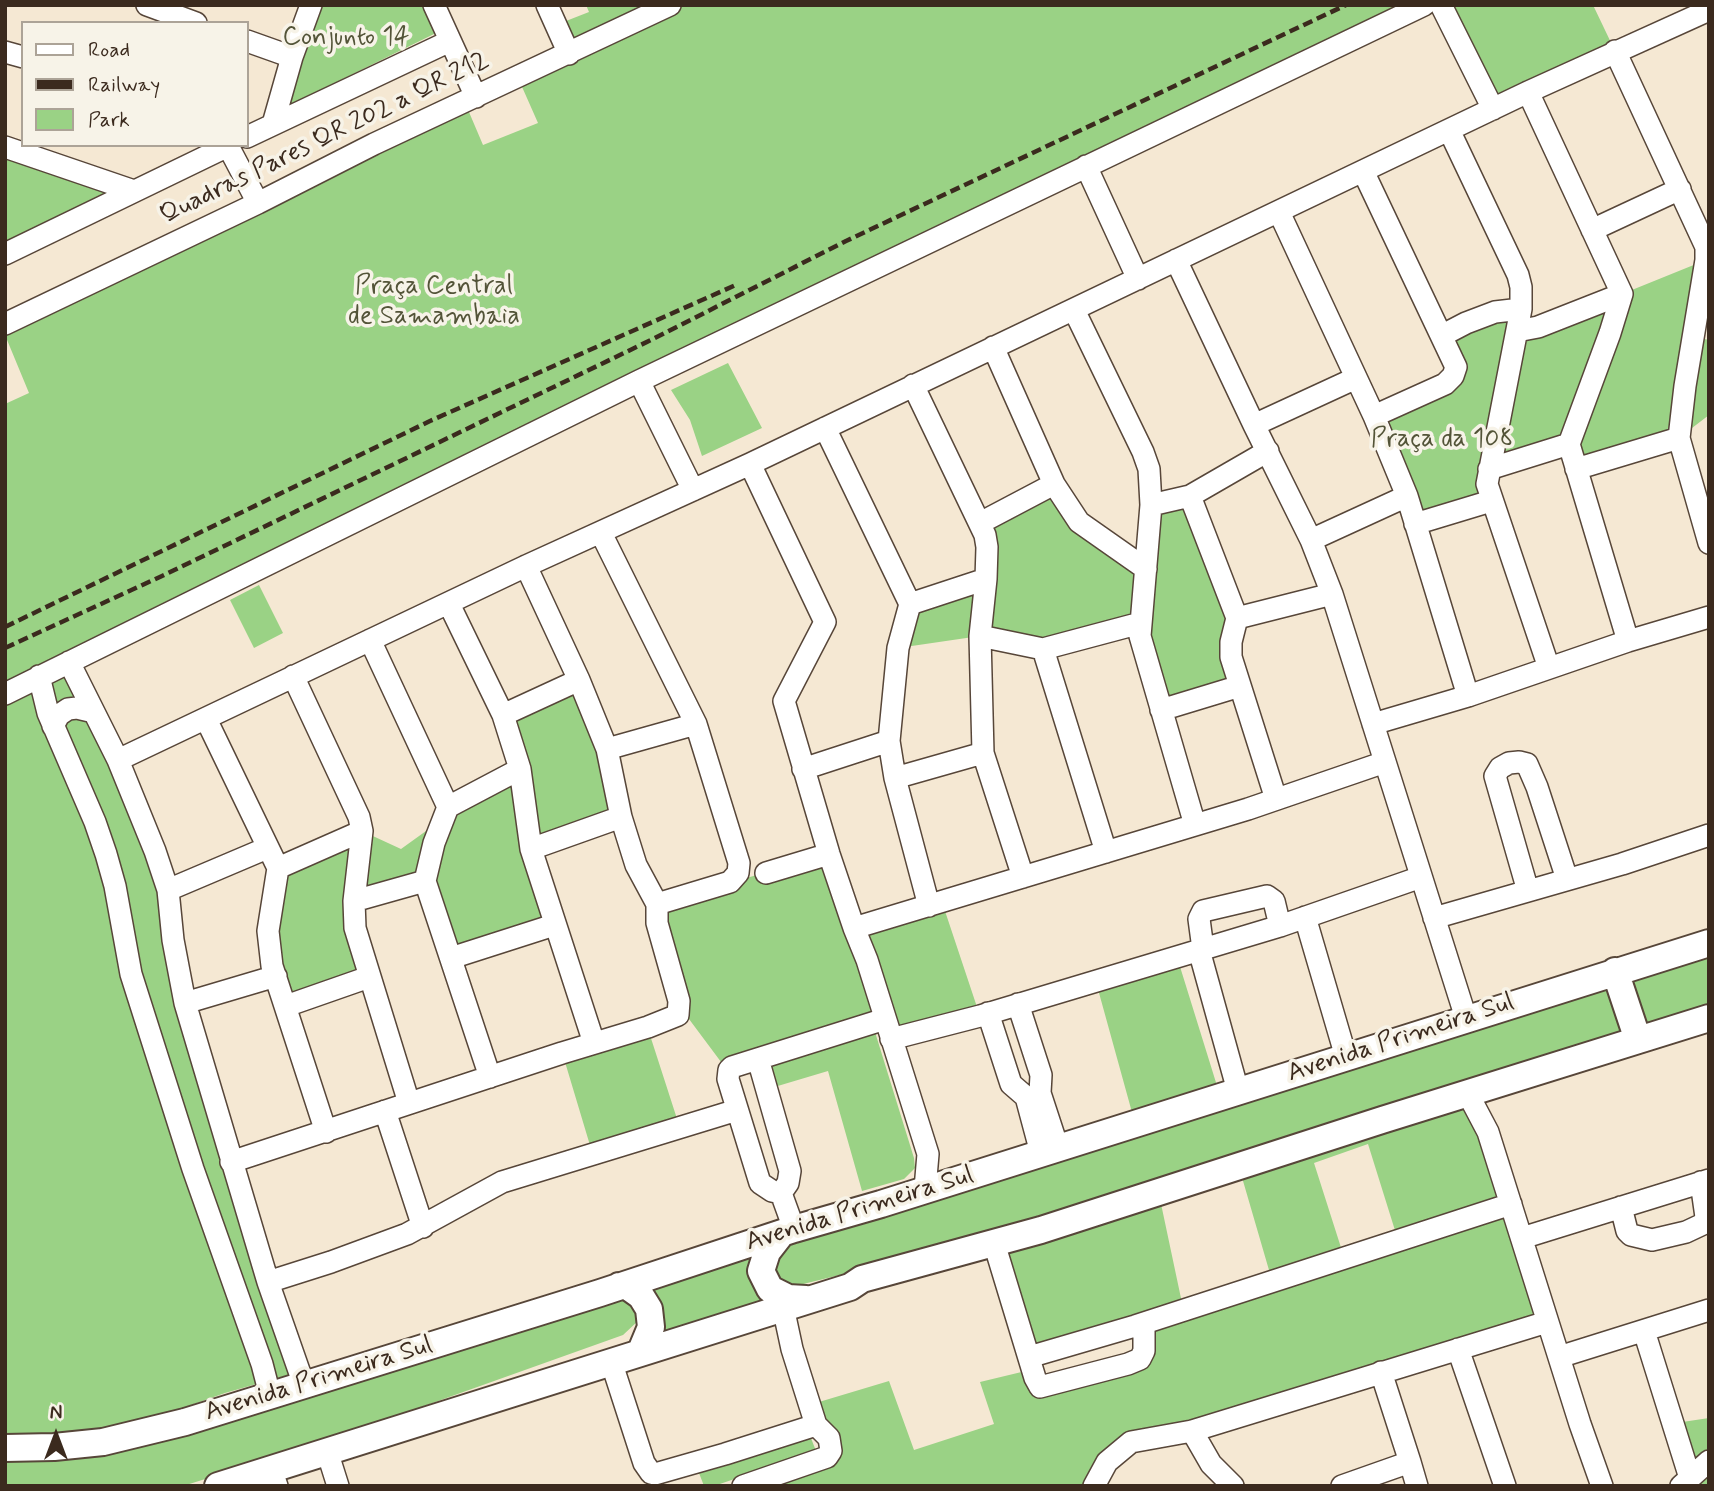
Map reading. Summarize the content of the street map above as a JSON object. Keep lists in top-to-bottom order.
{
  "streets": {
    "main road": ["Avenida Primeira Sul"],
    "street": ["Quadras Pares QR 202 a QR 212"]
  },
  "parks": ["Conjunto 14", "Praça Central de Samambaia", "Praça da 108"],
  "legend": ["Road", "Railway", "Park"],
  "north": "top"
}
